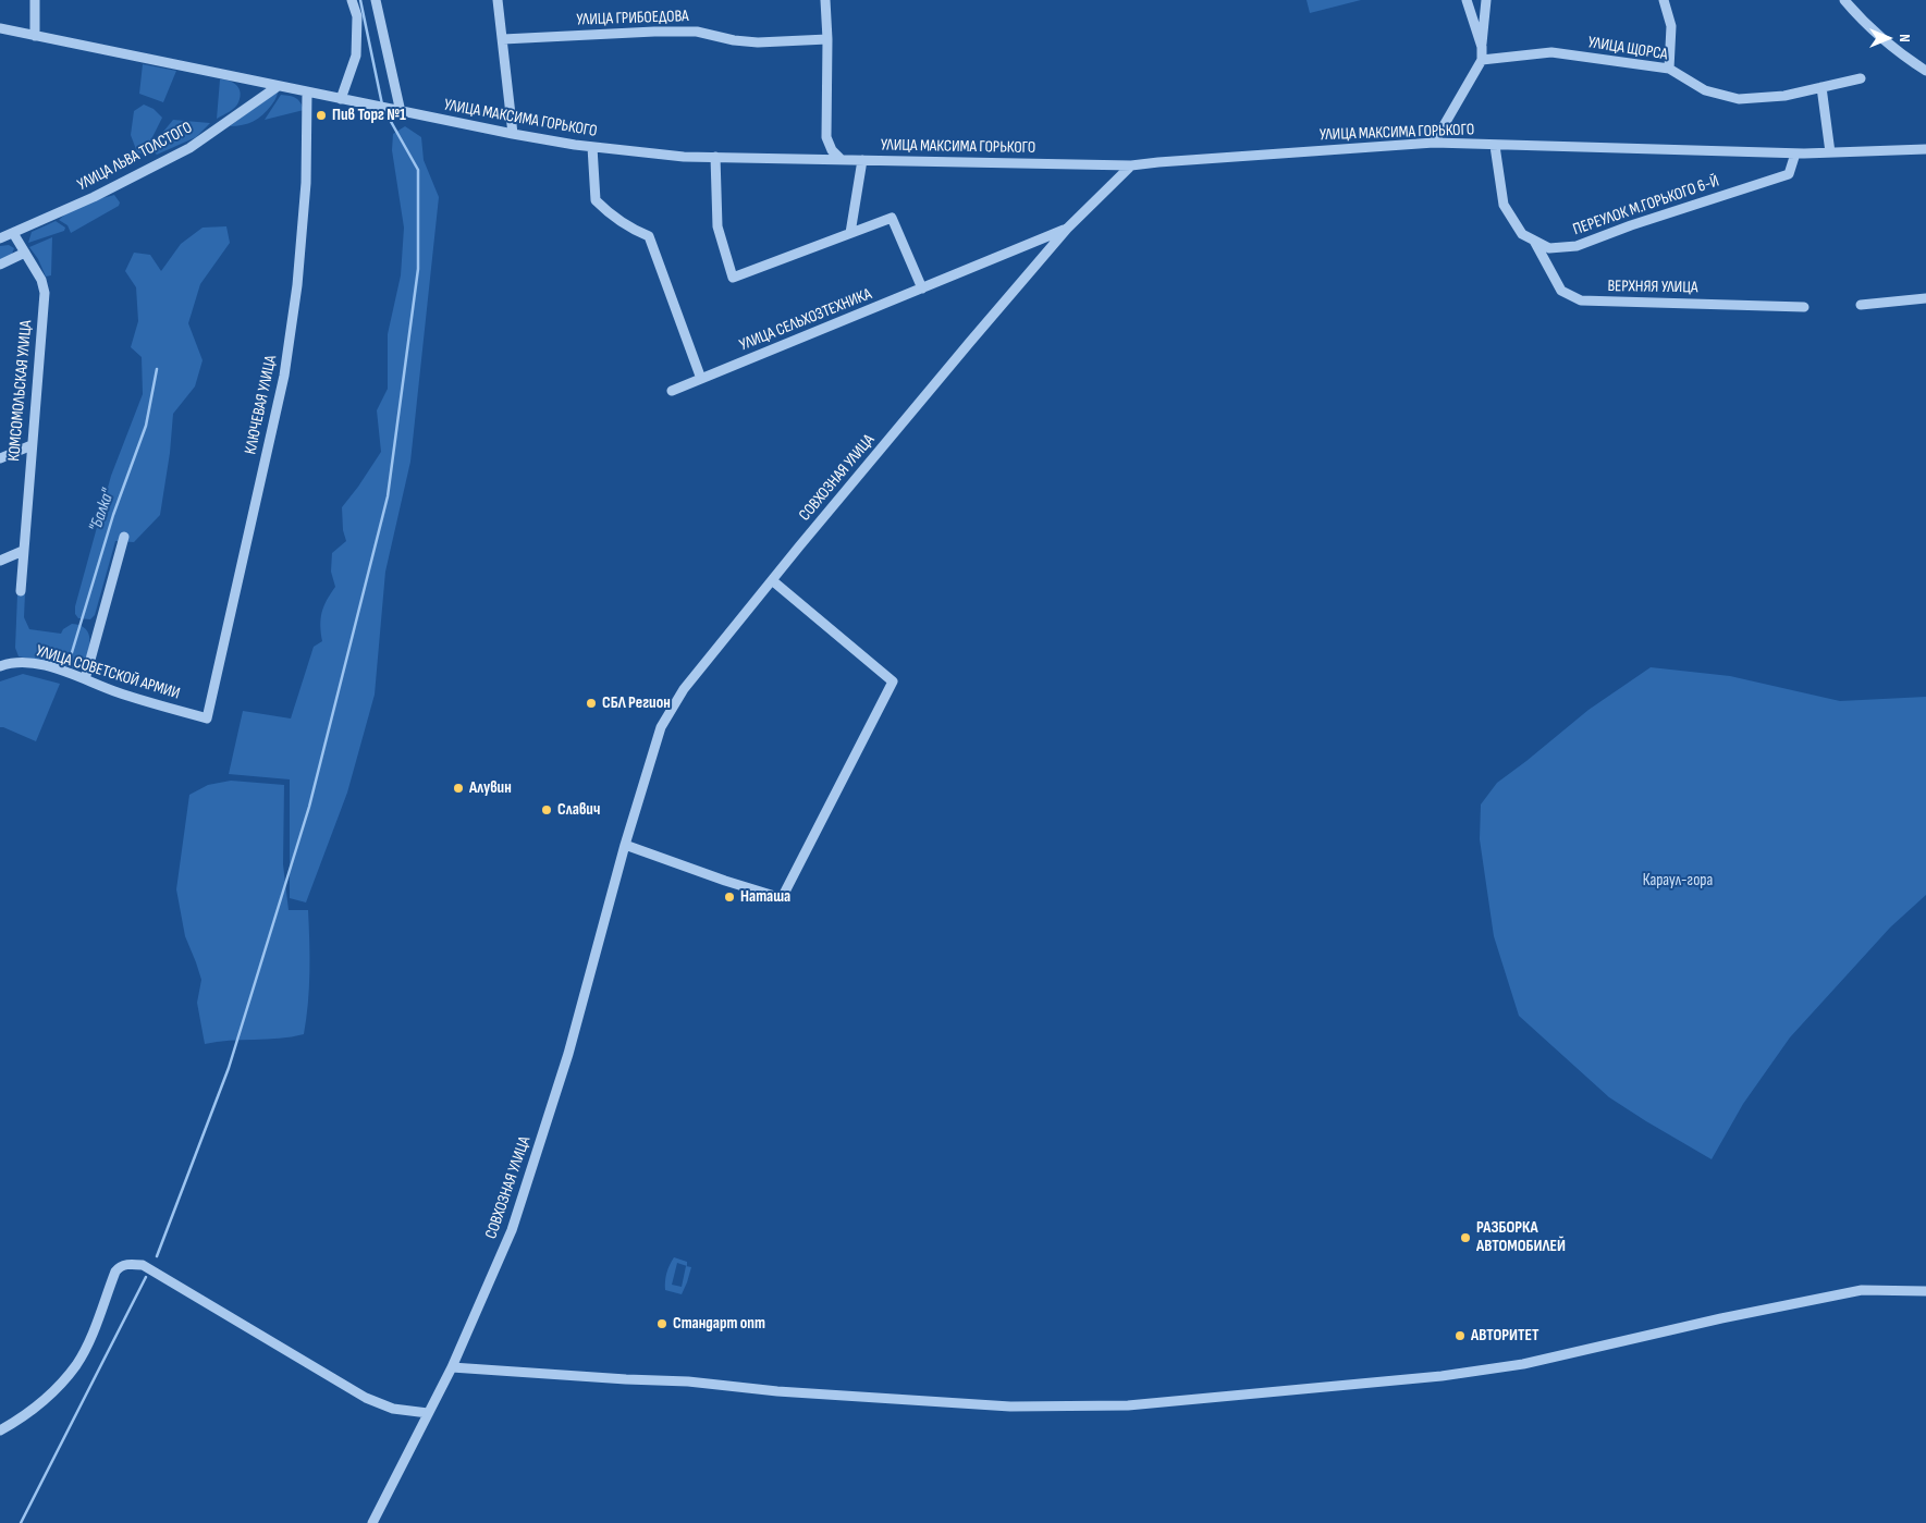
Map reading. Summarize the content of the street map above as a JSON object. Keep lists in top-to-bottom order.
{
  "streets": {
    "street": [
      "УЛИЦА ГРИБОЕДОВА",
      "УЛИЦА ЩОРСА",
      "УЛИЦА МАКСИМА ГОРЬКОГО",
      "УЛИЦА ЛЬВА ТОЛСТОГО",
      "ПЕРЕУЛОК М.ГОРЬКОГО 6-Й",
      "ВЕРХНЯЯ УЛИЦА",
      "УЛИЦА СЕЛЬХОЗТЕХНИКА",
      "КОМСОМОЛЬСКАЯ УЛИЦА",
      "КЛЮЧЕВАЯ УЛИЦА",
      "СОВХОЗНАЯ УЛИЦА",
      "УЛИЦА СОВЕТСКОЙ АРМИИ"
    ]
  },
  "crossings": [
    ["УЛИЦА МАКСИМА ГОРЬКОГО", "УЛИЦА ЛЬВА ТОЛСТОГО"],
    ["УЛИЦА МАКСИМА ГОРЬКОГО", "ПЕРЕУЛОК М.ГОРЬКОГО 6-Й"],
    ["УЛИЦА МАКСИМА ГОРЬКОГО", "КЛЮЧЕВАЯ УЛИЦА"],
    ["УЛИЦА МАКСИМА ГОРЬКОГО", "СОВХОЗНАЯ УЛИЦА"],
    ["УЛИЦА ЛЬВА ТОЛСТОГО", "КОМСОМОЛЬСКАЯ УЛИЦА"],
    ["ПЕРЕУЛОК М.ГОРЬКОГО 6-Й", "ВЕРХНЯЯ УЛИЦА"],
    ["УЛИЦА СЕЛЬХОЗТЕХНИКА", "СОВХОЗНАЯ УЛИЦА"],
    ["КЛЮЧЕВАЯ УЛИЦА", "УЛИЦА СОВЕТСКОЙ АРМИИ"]
  ],
  "water": ["\"Балка\""],
  "parks": ["Караул-гора"],
  "places": [
    "Пив Торг №1",
    "СБЛ Регион",
    "Алувин",
    "Славич",
    "Наташа",
    "РАЗБОРКА АВТОМОБИЛЕЙ",
    "Стандарт опт",
    "АВТОРИТЕТ"
  ],
  "north": "right"
}
